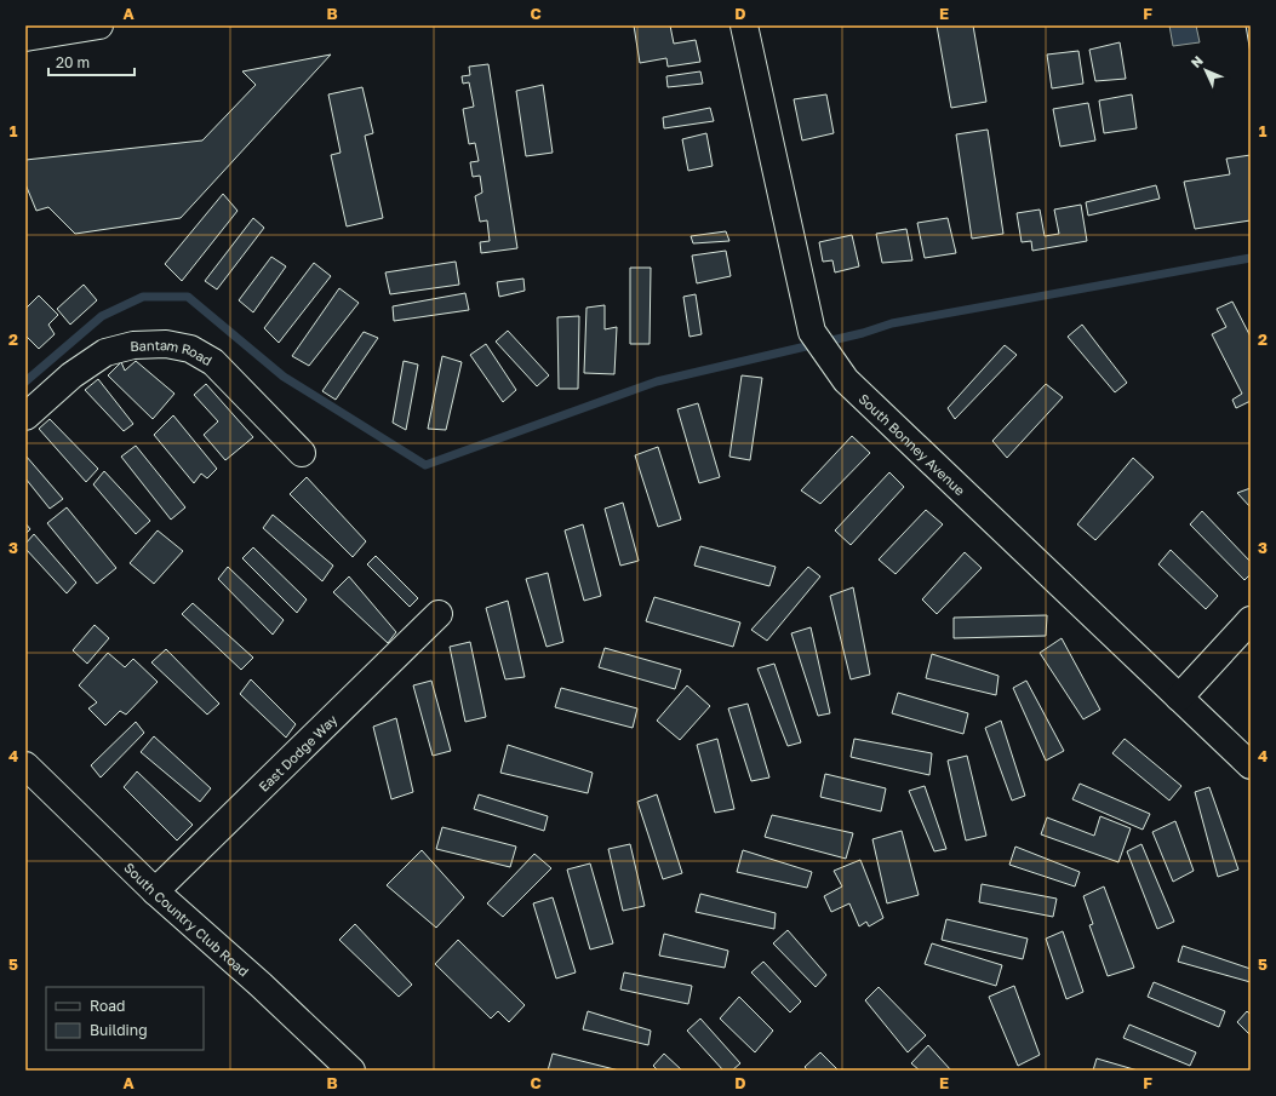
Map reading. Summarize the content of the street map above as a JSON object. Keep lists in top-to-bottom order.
{
  "streets": {
    "street": [
      "Bantam Road",
      "South Bonney Avenue",
      "East Dodge Way",
      "South Country Club Road"
    ]
  },
  "crossings": [
    ["East Dodge Way", "South Country Club Road"]
  ],
  "legend": ["Road", "Building"],
  "scale_bar": "20 m",
  "north": "top left",
  "grid": {
    "columns": [
      "A",
      "B",
      "C",
      "D",
      "E",
      "F"
    ],
    "rows": [
      "1",
      "2",
      "3",
      "4",
      "5"
    ]
  }
}
